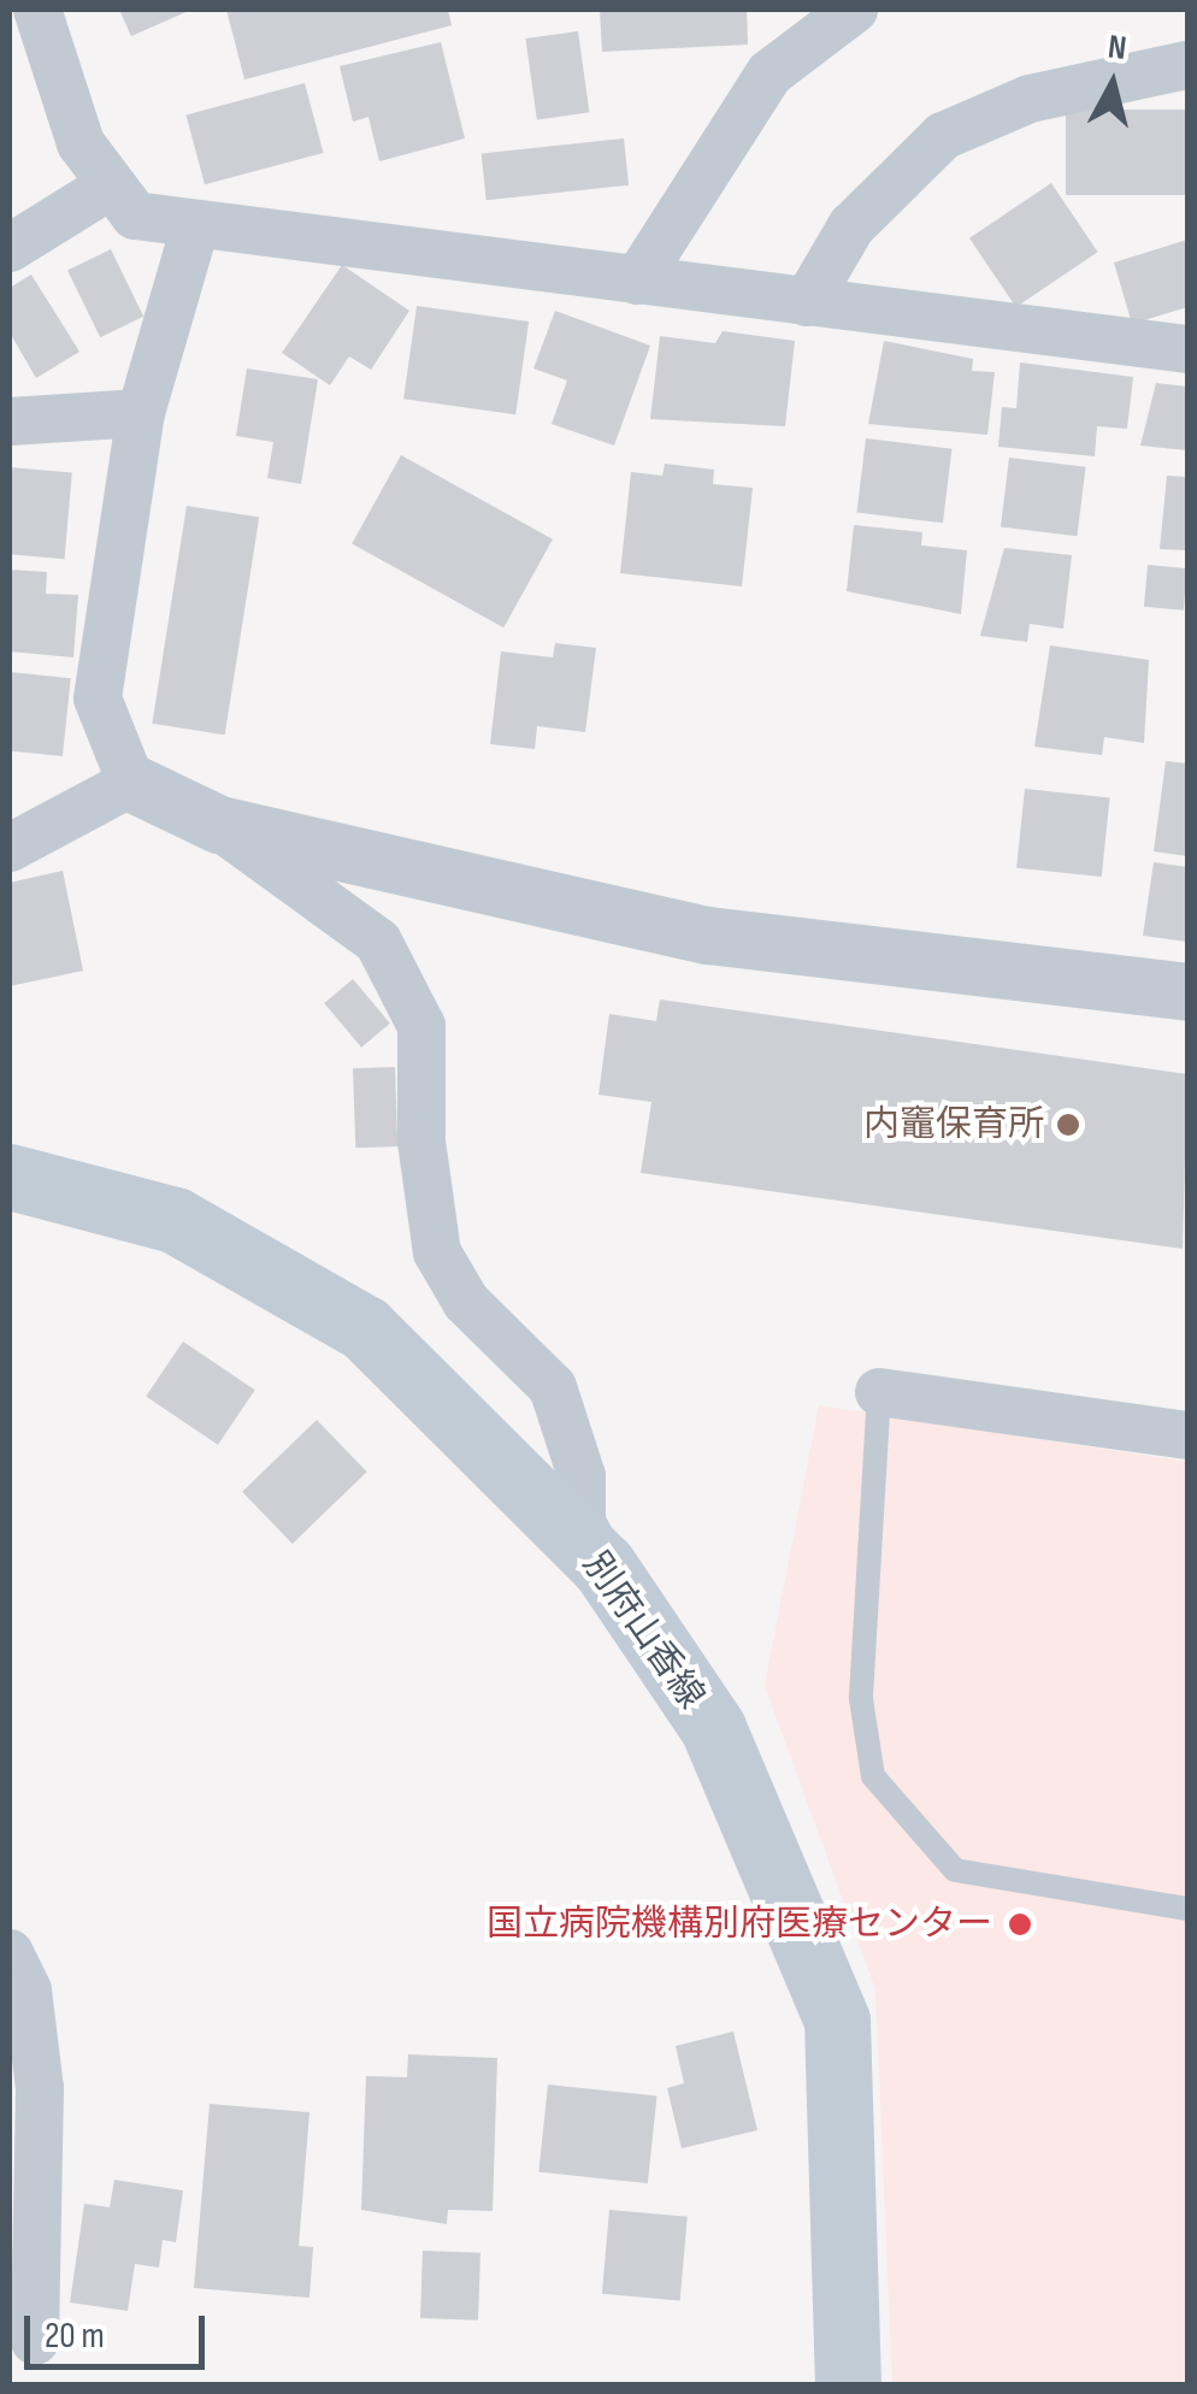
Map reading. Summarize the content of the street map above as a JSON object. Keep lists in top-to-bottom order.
{
  "streets": {
    "main road": ["別府山香線"]
  },
  "places": ["内竈保育所", "国立病院機構別府医療センター"],
  "scale_bar": "20 m",
  "north": "top"
}
